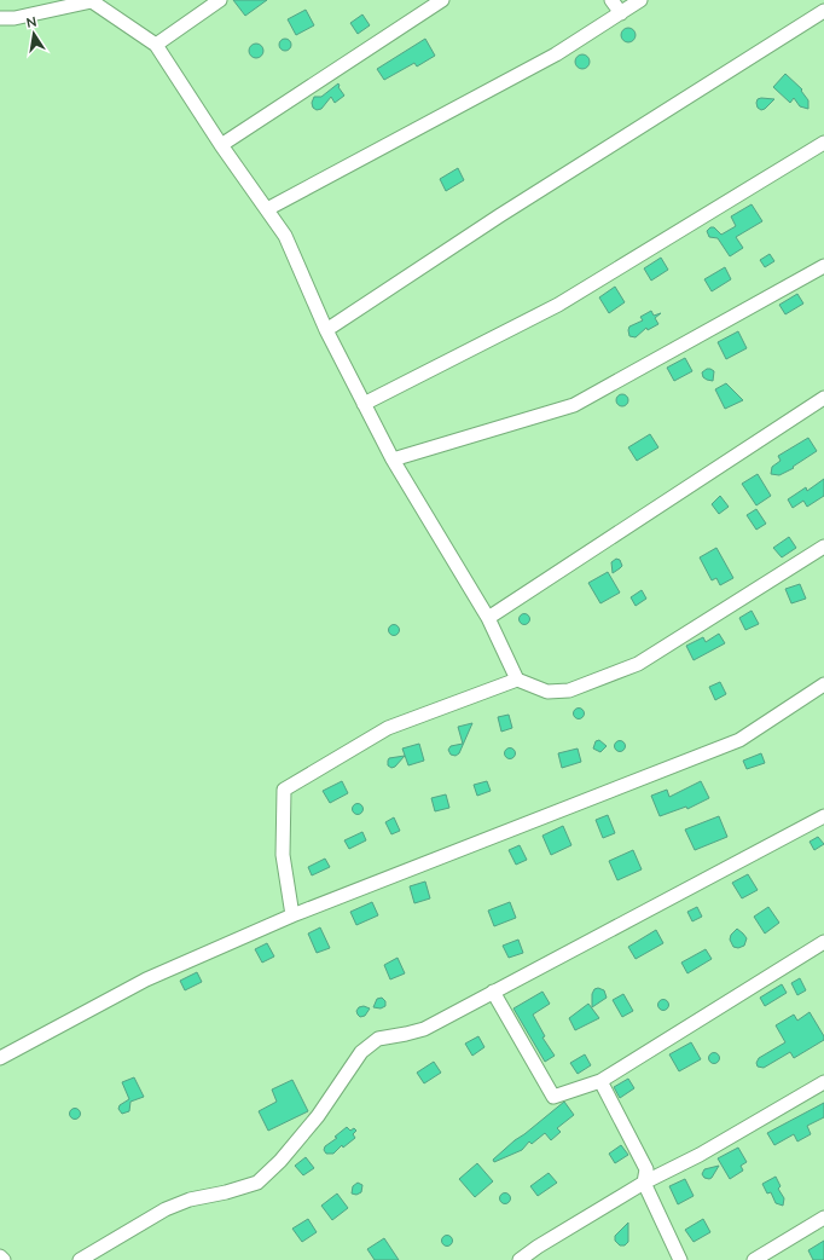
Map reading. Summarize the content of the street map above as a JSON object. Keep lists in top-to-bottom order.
{
  "north": "top"
}
